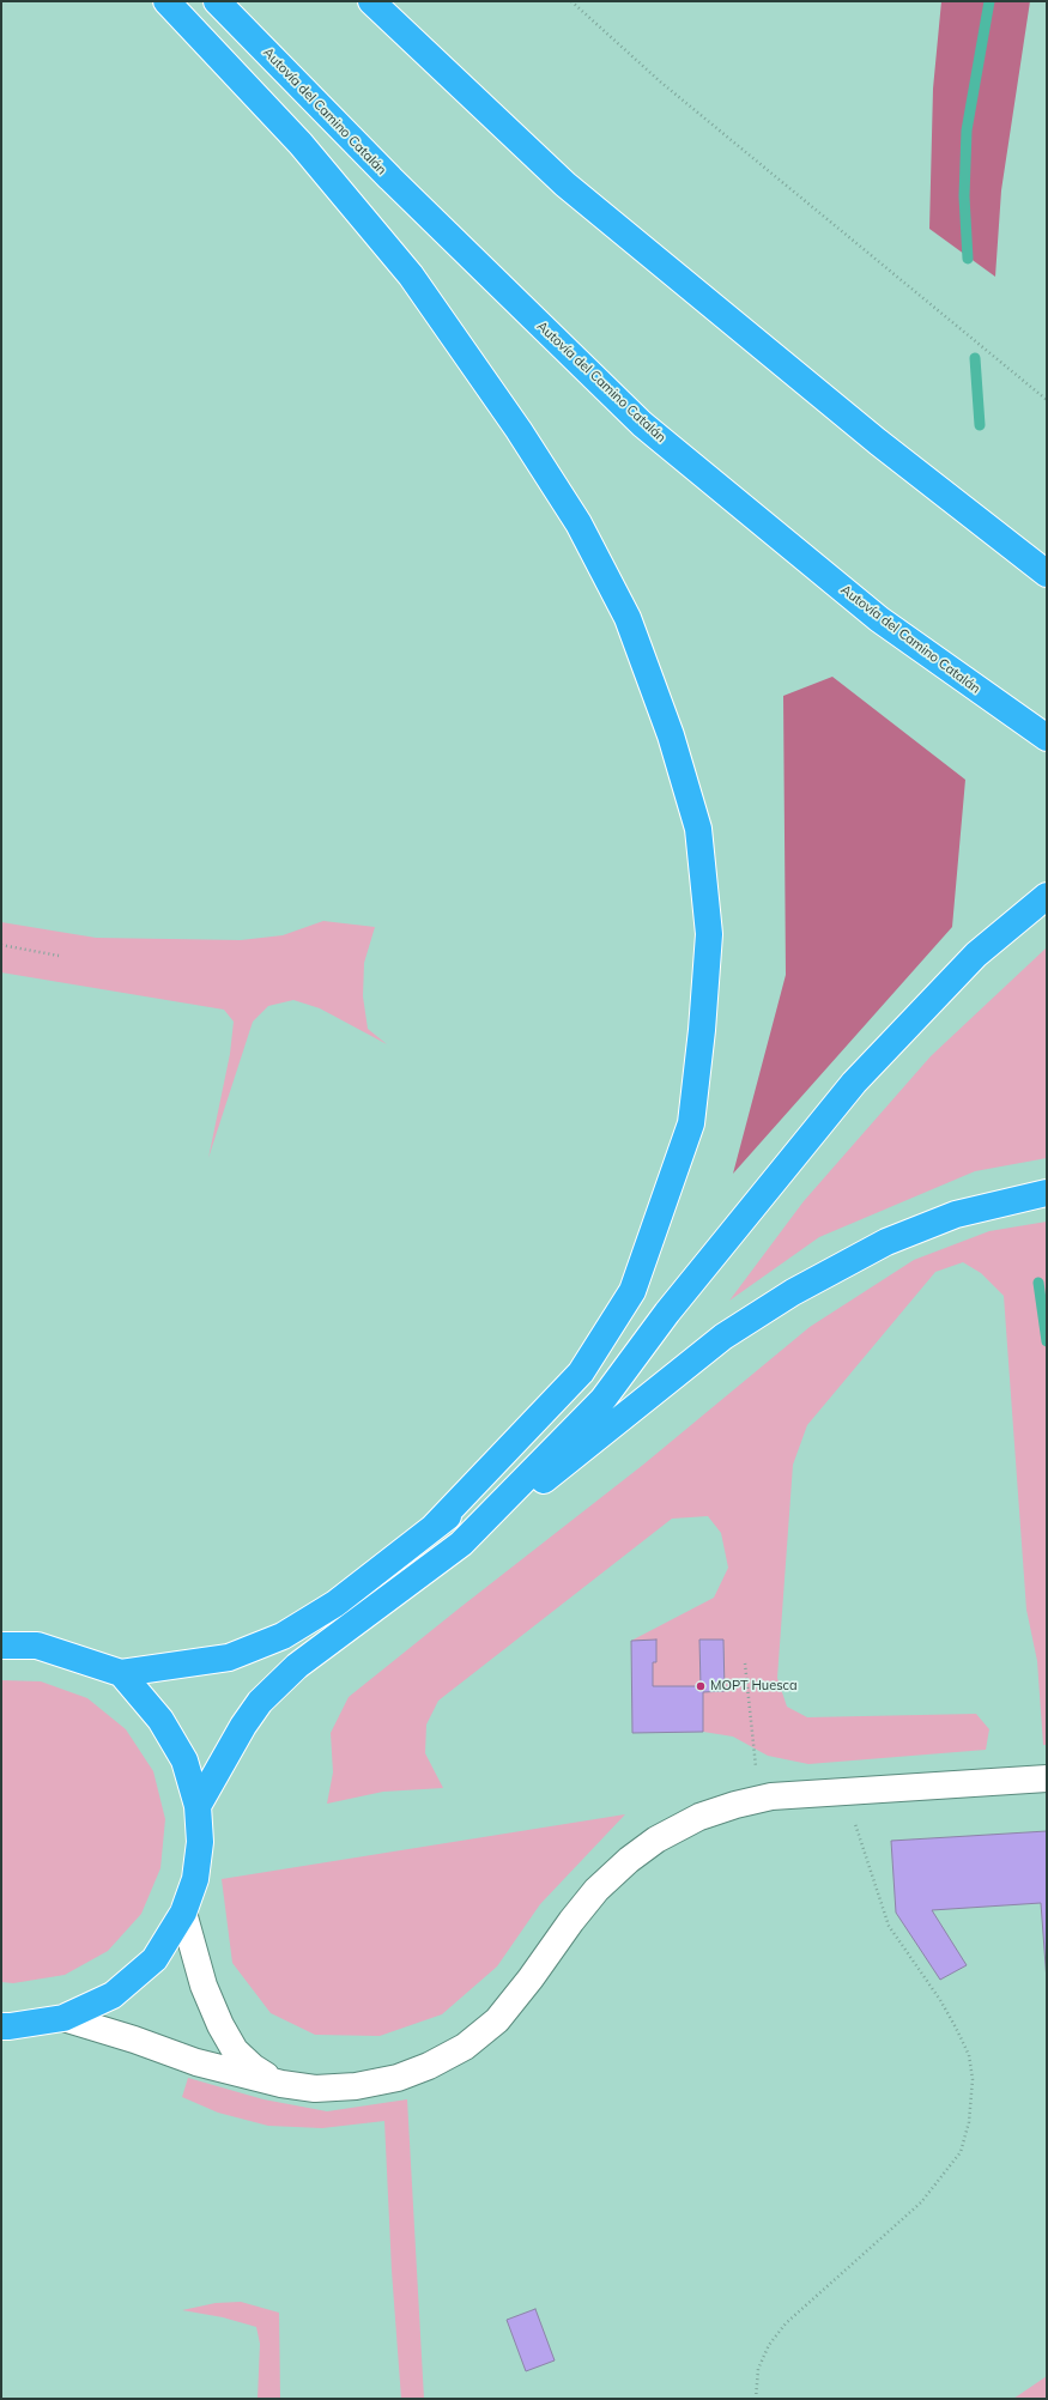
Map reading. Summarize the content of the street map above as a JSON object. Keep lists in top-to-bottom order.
{
  "streets": {
    "highway": ["Autovía del Camino Catalán"]
  },
  "places": ["MOPT Huesca"]
}
